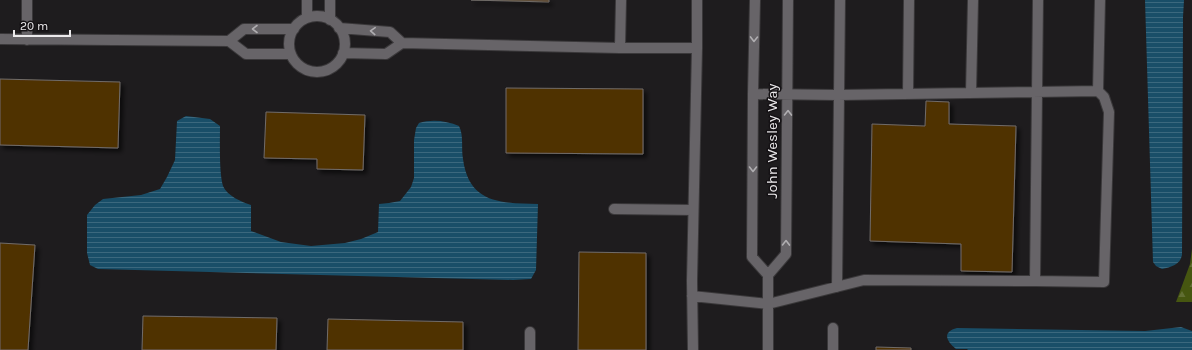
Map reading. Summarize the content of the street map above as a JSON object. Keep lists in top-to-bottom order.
{
  "streets": {
    "lane": ["John Wesley Way"]
  },
  "scale_bar": "20 m"
}
